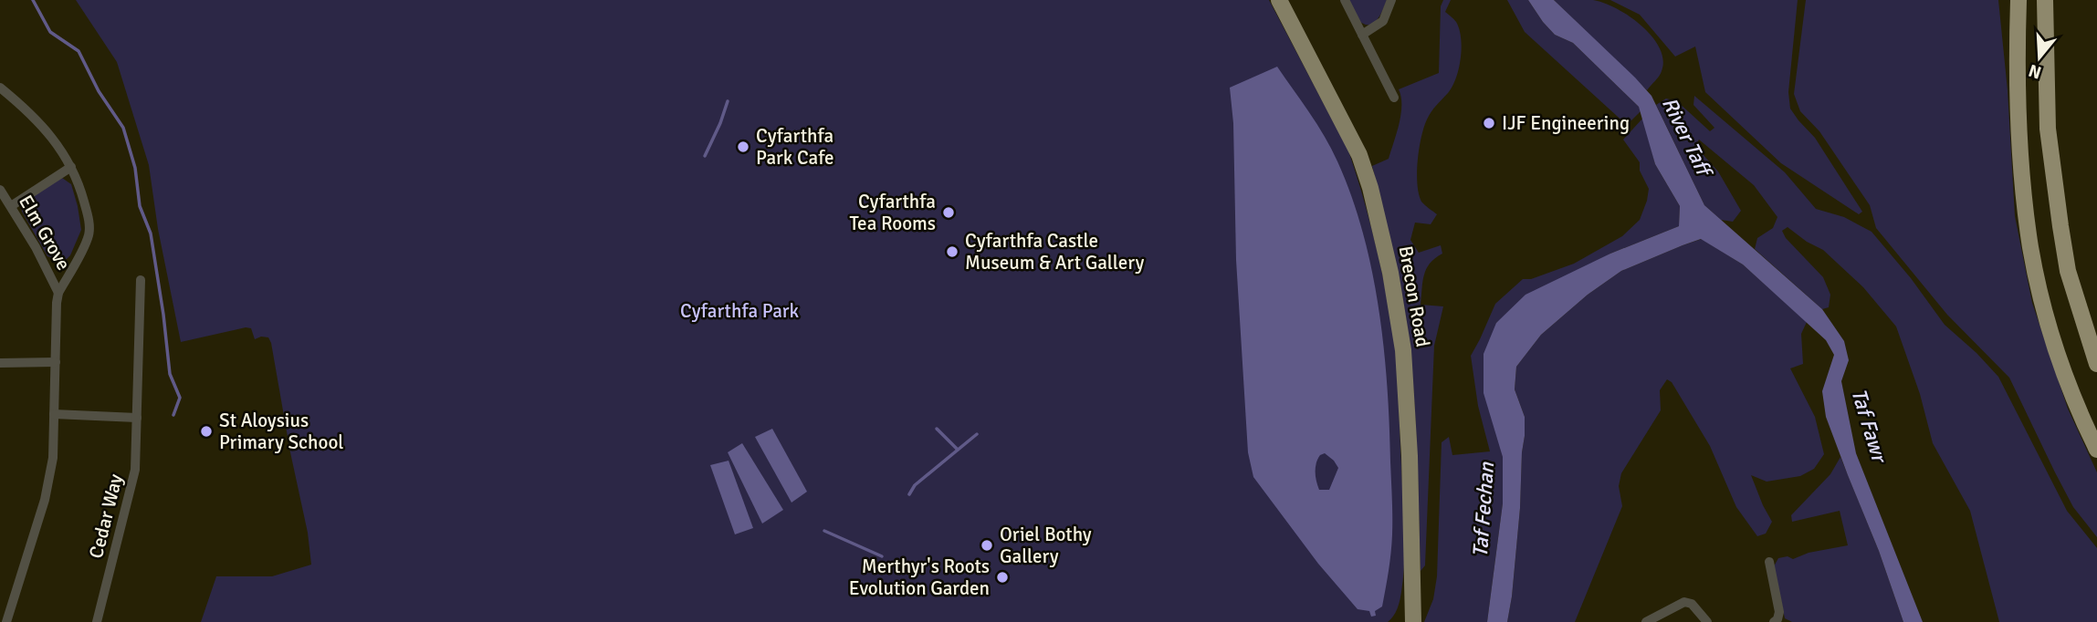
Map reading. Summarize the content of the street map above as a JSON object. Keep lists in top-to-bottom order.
{
  "streets": {
    "main road": ["Brecon Road"],
    "street": ["Elm Grove", "Cedar Way"]
  },
  "water": ["River Taff", "Taf Fawr", "Taf Fechan"],
  "parks": ["Cyfarthfa Park"],
  "places": [
    "IJF Engineering",
    "Cyfarthfa Park Cafe",
    "Cyfarthfa Tea Rooms",
    "Cyfarthfa Castle Museum & Art Gallery",
    "St Aloysius Primary School",
    "Oriel Bothy Gallery",
    "Merthyr's Roots Evolution Garden"
  ],
  "north": "bottom"
}
